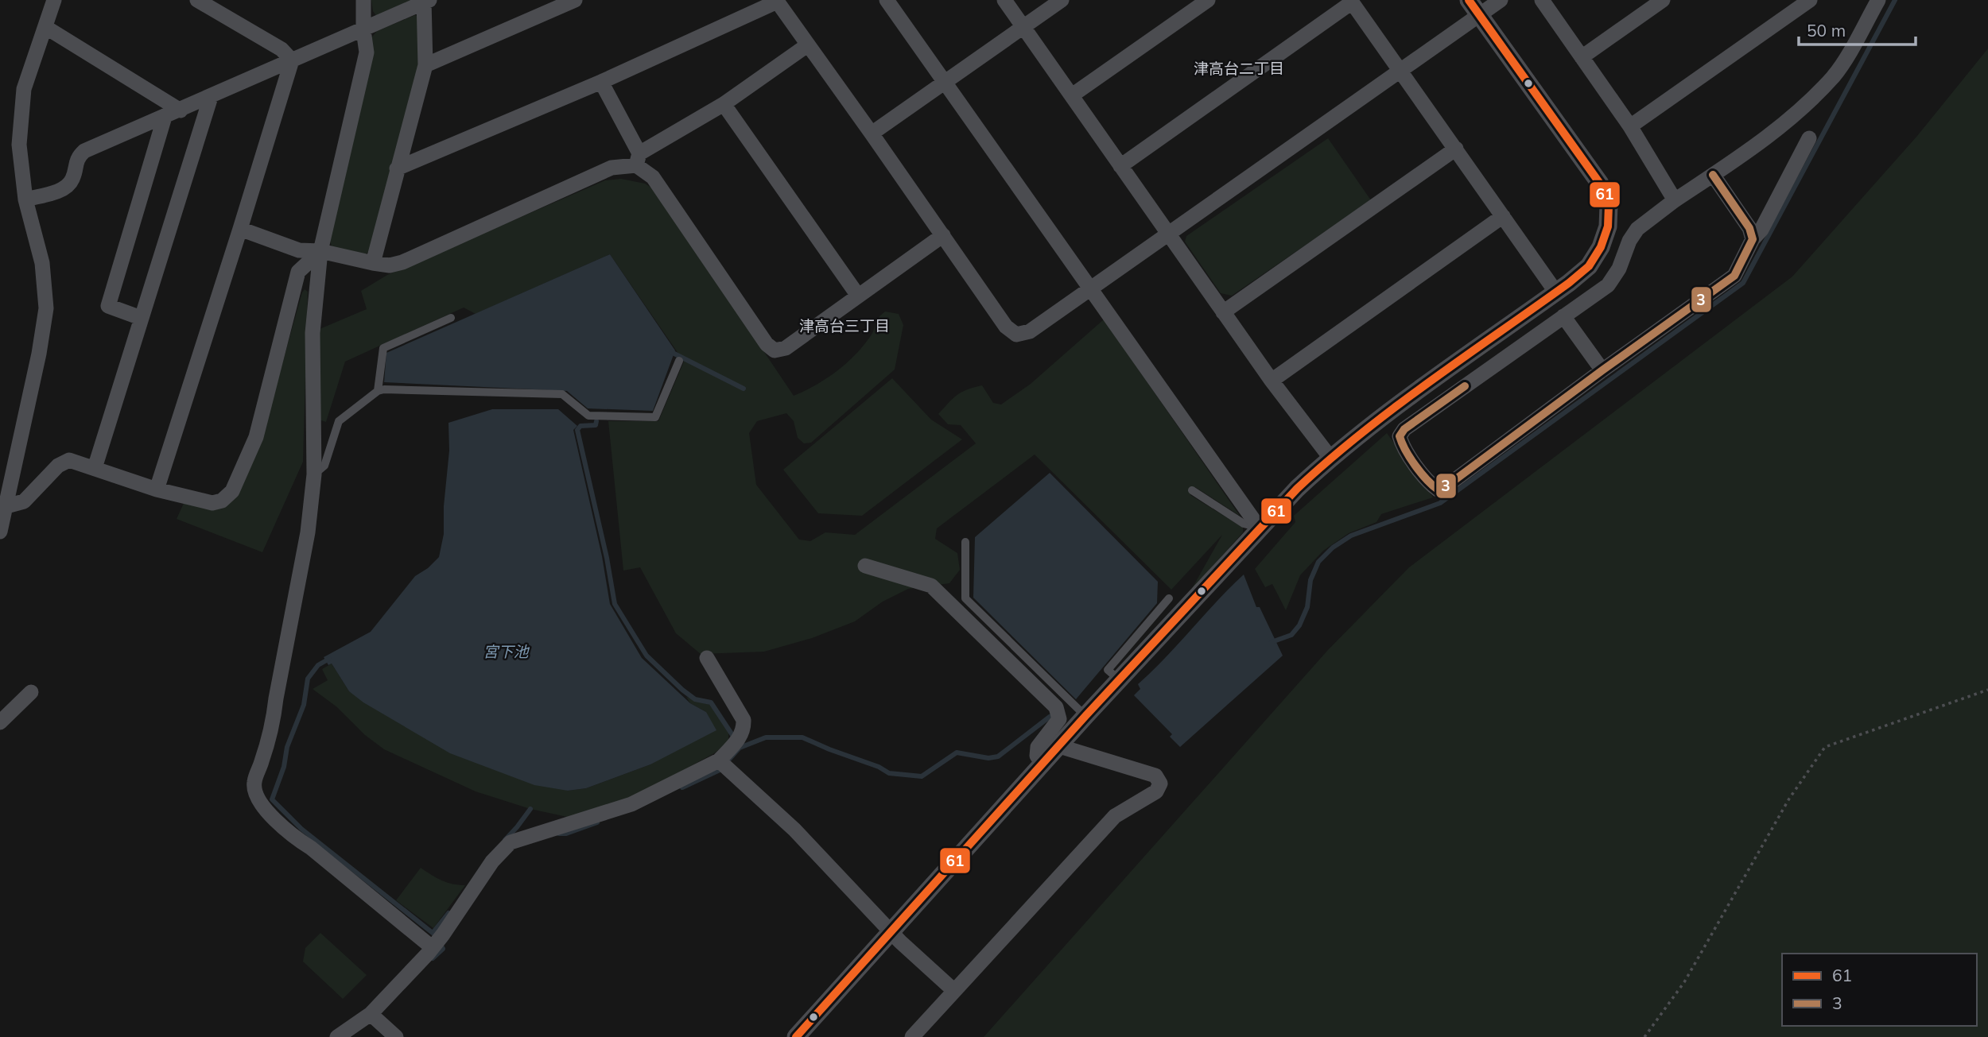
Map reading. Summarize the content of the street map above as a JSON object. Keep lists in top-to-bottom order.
{
  "districts": ["津高台二丁目", "津高台三丁目"],
  "water": ["宮下池"],
  "lines": ["transit line 61", "transit line 3"],
  "legend": ["61", "3"],
  "scale_bar": "50 m"
}
